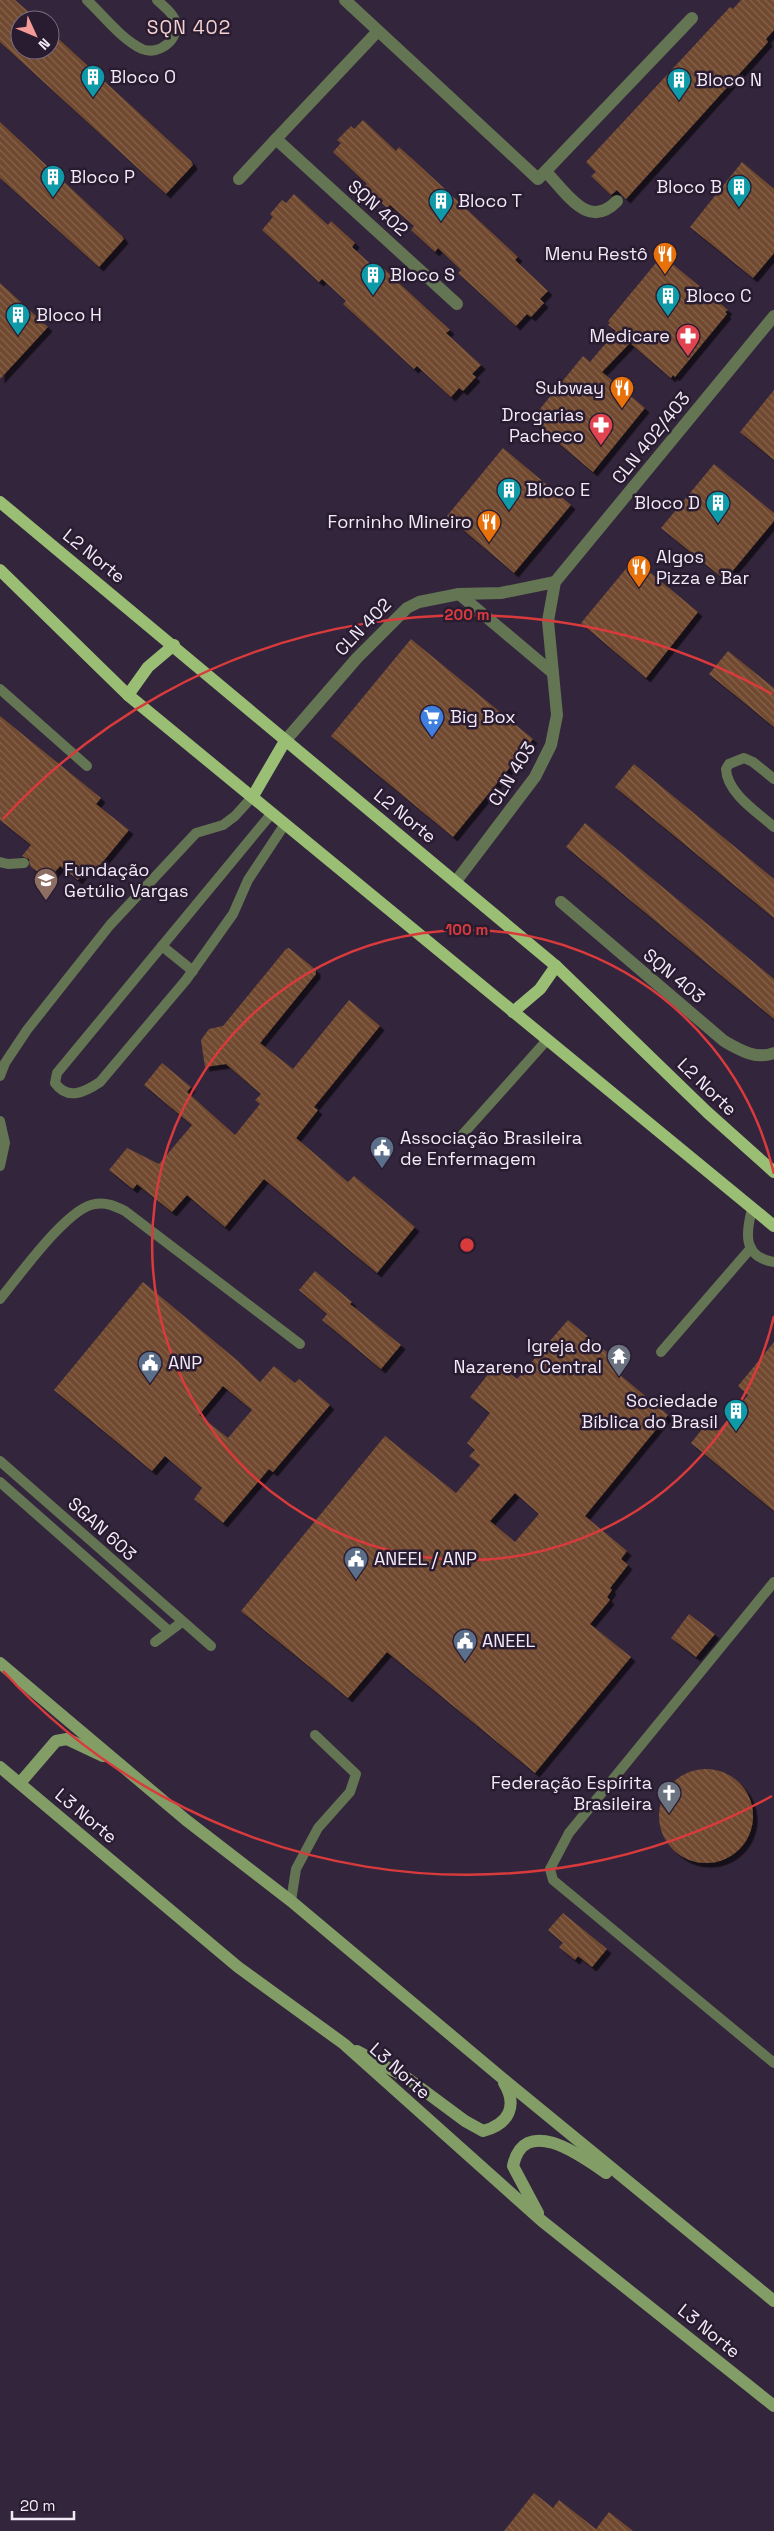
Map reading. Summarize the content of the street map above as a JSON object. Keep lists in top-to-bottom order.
{
  "streets": {
    "main road": ["L2 Norte", "L3 Norte"],
    "street": [
      "SQN 402",
      "CLN 402/403",
      "CLN 402",
      "CLN 403",
      "SQN 403"
    ],
    "lane": ["SGAN 603"]
  },
  "crossings": [
    ["CLN 402/403", "CLN 402"],
    ["CLN 402/403", "CLN 403"],
    ["L2 Norte", "CLN 402"],
    ["L2 Norte", "CLN 403"],
    ["CLN 402", "CLN 403"]
  ],
  "districts": ["SQN 402"],
  "places": {
    "building": [
      "Bloco O",
      "Bloco N",
      "Bloco P",
      "Bloco B",
      "Bloco T",
      "Bloco S",
      "Bloco C",
      "Bloco H",
      "Bloco E",
      "Bloco D",
      "Sociedade Bíblica do Brasil"
    ],
    "restaurant": [
      "Menu Restô",
      "Subway",
      "Forninho Mineiro",
      "Algos Pizza e Bar"
    ],
    "pharmacy": ["Medicare", "Drogarias Pacheco"],
    "supermarket": ["Big Box"],
    "school or university": ["Fundação Getúlio Vargas"],
    "public building": [
      "Associação Brasileira de Enfermagem",
      "ANP",
      "ANEEL / ANP",
      "ANEEL"
    ],
    "temple": ["Igreja do Nazareno Central"],
    "church": ["Federação Espírita Brasileira"]
  },
  "scale_bar": "20 m",
  "north": "bottom right",
  "rings": ["200 m", "100 m"]
}
